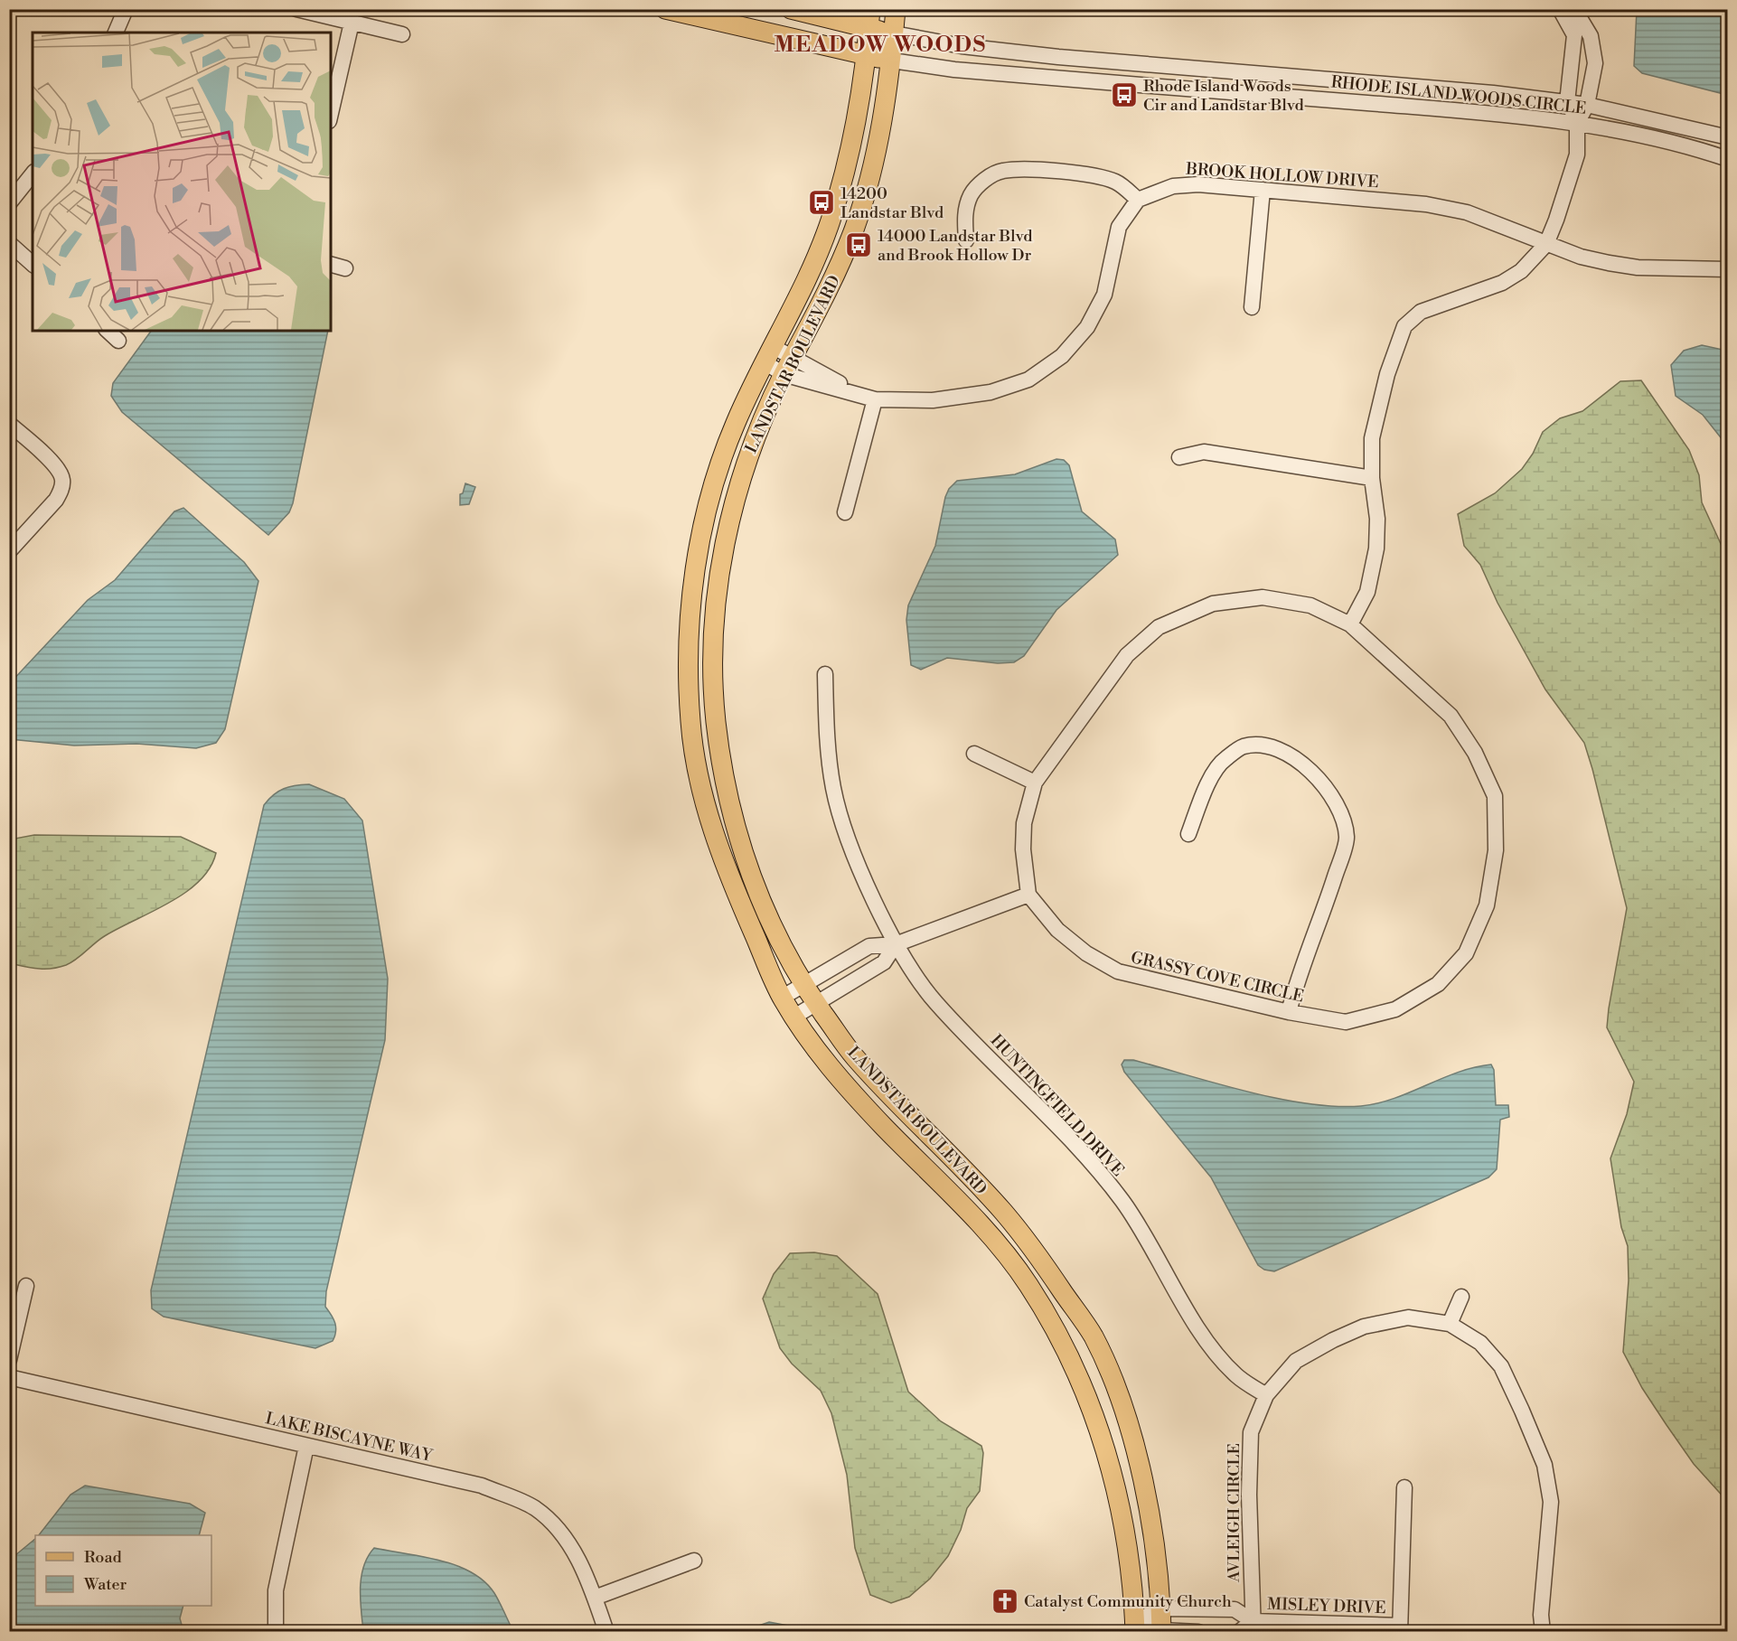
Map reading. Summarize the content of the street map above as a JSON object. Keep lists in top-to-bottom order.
{
  "streets": {
    "main road": ["LANDSTAR BOULEVARD"],
    "street": [
      "RHODE ISLAND WOODS CIRCLE",
      "BROOK HOLLOW DRIVE",
      "GRASSY COVE CIRCLE",
      "HUNTINGFIELD DRIVE",
      "LAKE BISCAYNE WAY",
      "AVLEIGH CIRCLE",
      "MISLEY DRIVE"
    ]
  },
  "crossings": [
    ["RHODE ISLAND WOODS CIRCLE", "LANDSTAR BOULEVARD"],
    ["LANDSTAR BOULEVARD", "MISLEY DRIVE"],
    ["HUNTINGFIELD DRIVE", "AVLEIGH CIRCLE"],
    ["AVLEIGH CIRCLE", "MISLEY DRIVE"]
  ],
  "districts": ["MEADOW WOODS"],
  "places": {
    "bus stop": ["Rhode Island Woods Cir and Landstar Blvd", "14200 Landstar Blvd", "14000 Landstar Blvd and Brook Hollow Dr"],
    "church": ["Catalyst Community Church"]
  },
  "legend": ["Road", "Water"]
}
